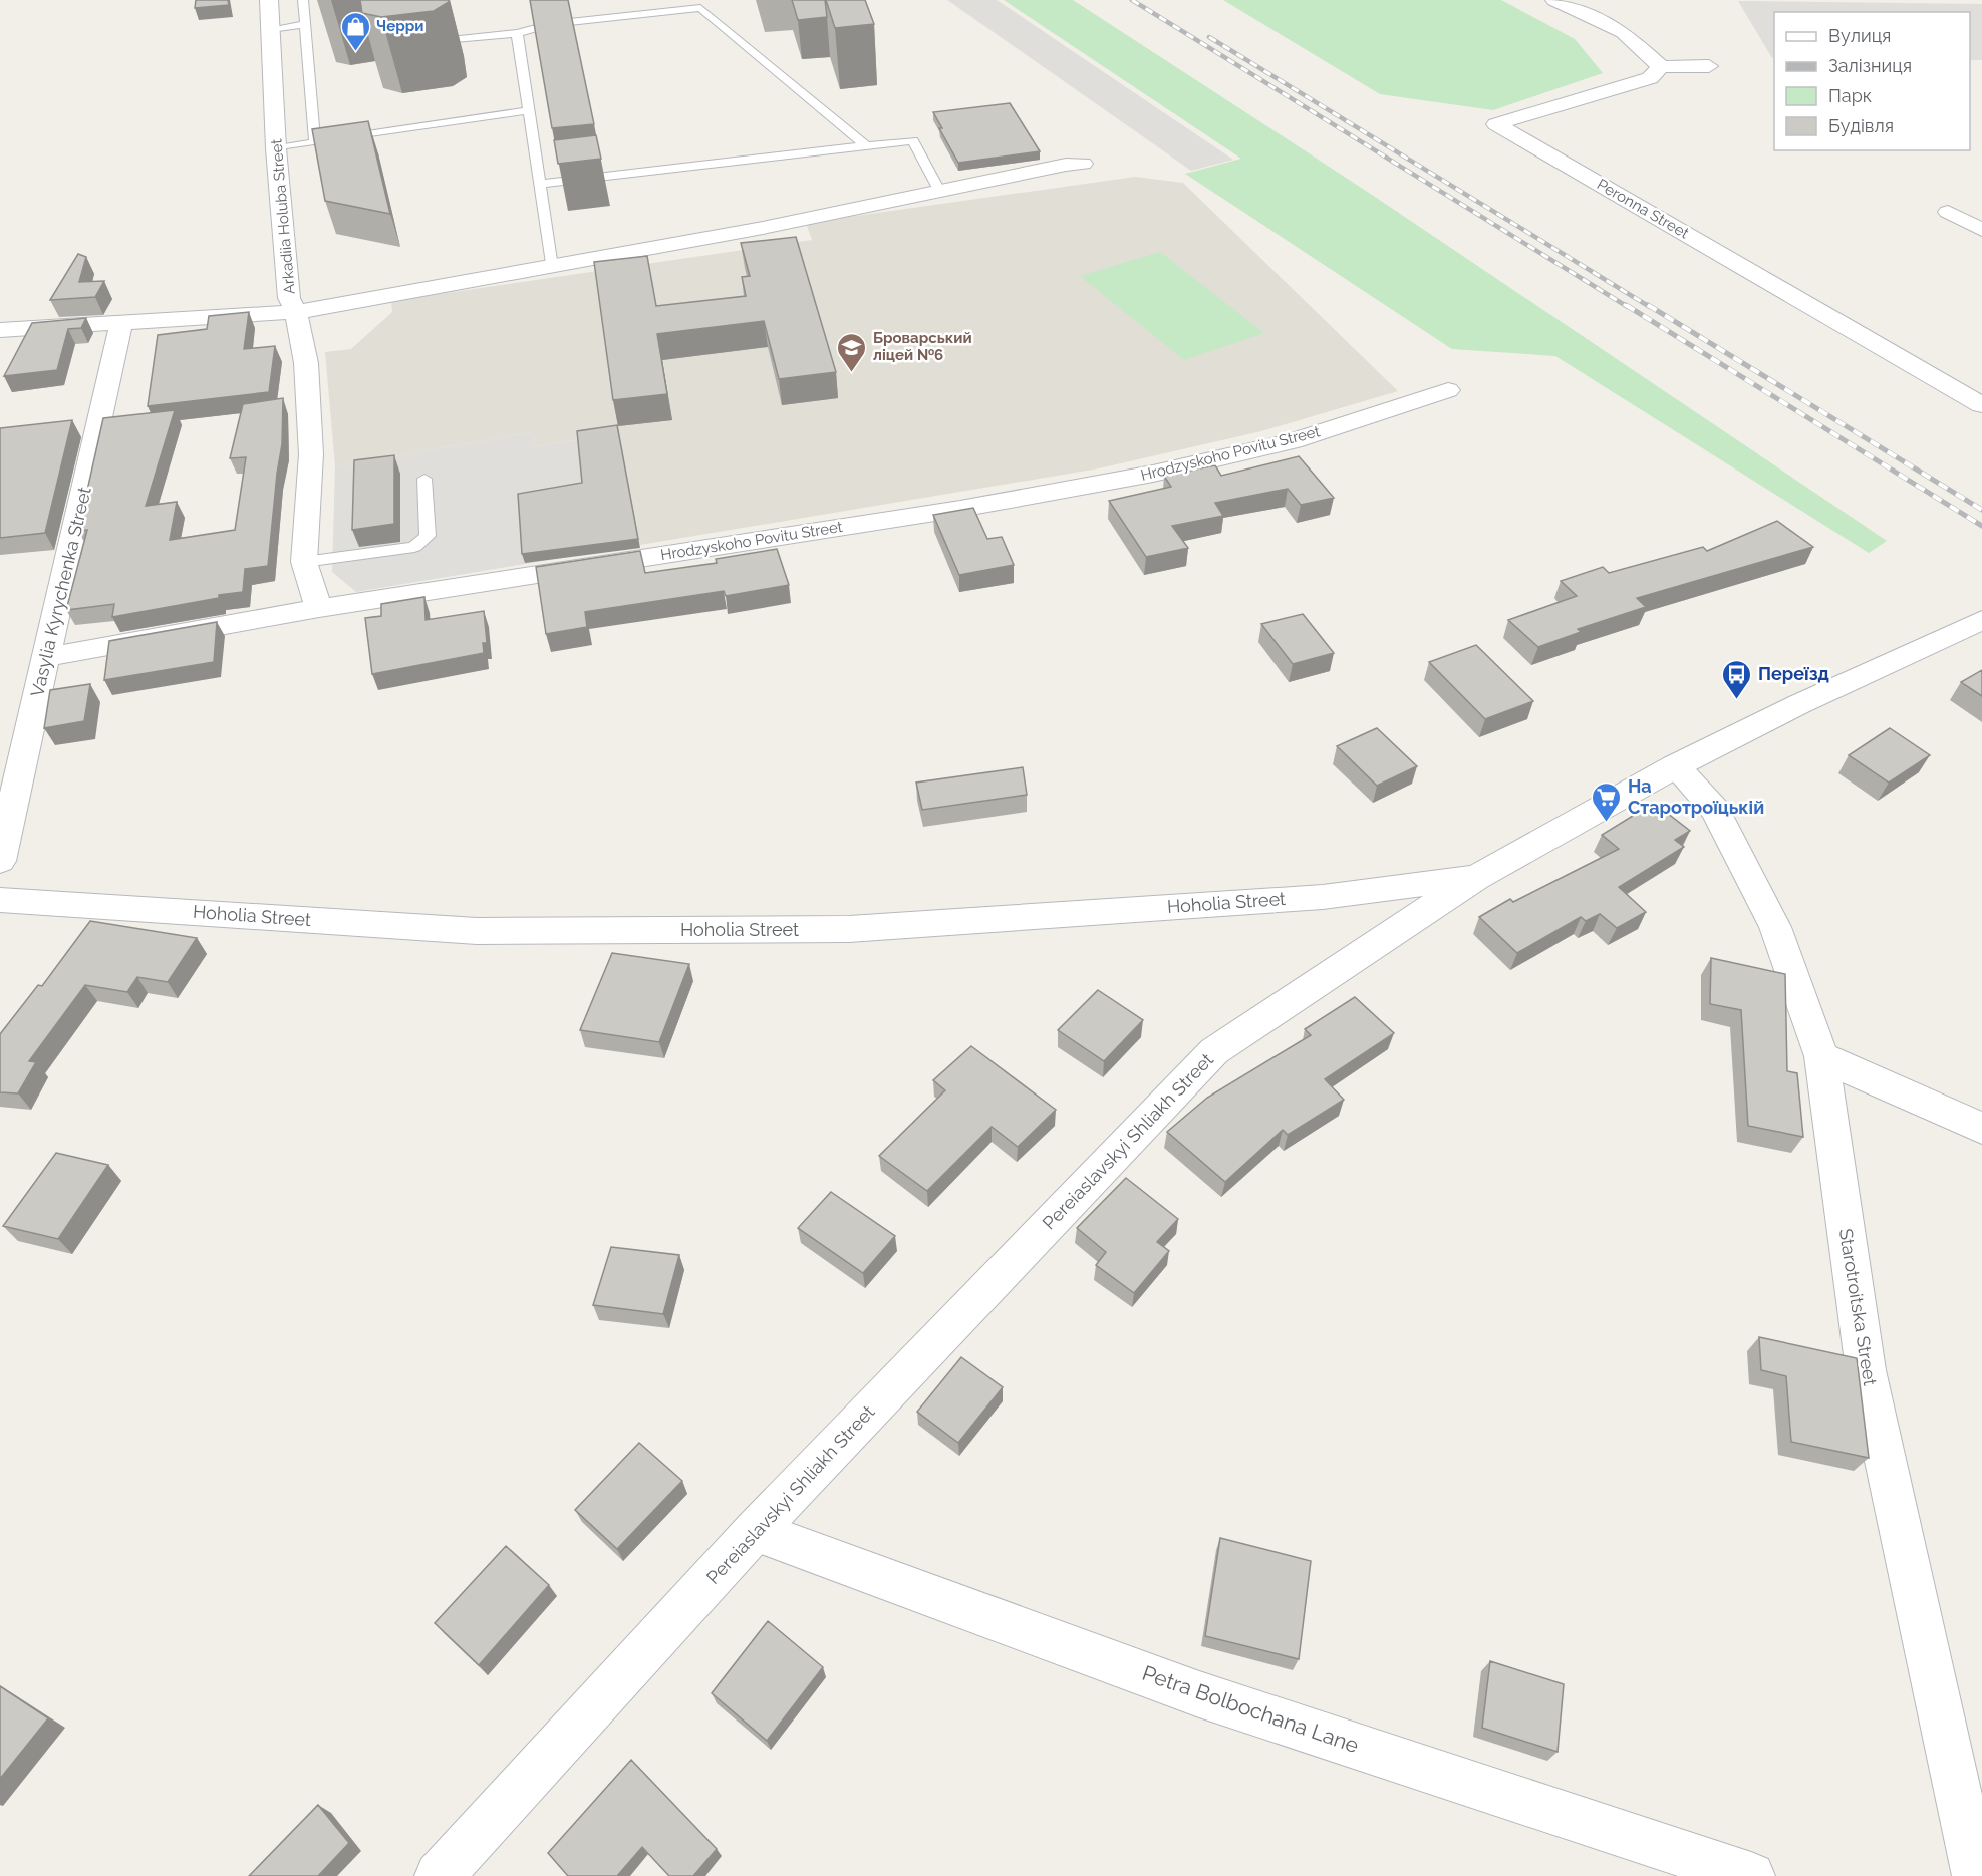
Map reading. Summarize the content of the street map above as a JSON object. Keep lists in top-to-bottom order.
{
  "streets": {
    "street": [
      "Peronna Street",
      "Arkadiia Holuba Street",
      "Hrodzyskoho Povitu Street",
      "Vasylia Kyrychenka Street",
      "Hoholia Street",
      "Pereiaslavskyi Shliakh Street",
      "Starotroitska Street",
      "Petra Bolbochana Lane"
    ]
  },
  "crossings": [
    ["Arkadiia Holuba Street", "Hrodzyskoho Povitu Street"],
    ["Hrodzyskoho Povitu Street", "Vasylia Kyrychenka Street"],
    ["Hoholia Street", "Pereiaslavskyi Shliakh Street"],
    ["Pereiaslavskyi Shliakh Street", "Starotroitska Street"],
    ["Pereiaslavskyi Shliakh Street", "Petra Bolbochana Lane"]
  ],
  "places": {
    "shop": ["Черри"],
    "school or university": ["Броварський ліцей №6"],
    "bus stop": ["Переїзд"],
    "supermarket": ["На Старотроїцькій"]
  },
  "legend": [
    "Вулиця",
    "Залізниця",
    "Парк",
    "Будівля"
  ]
}
